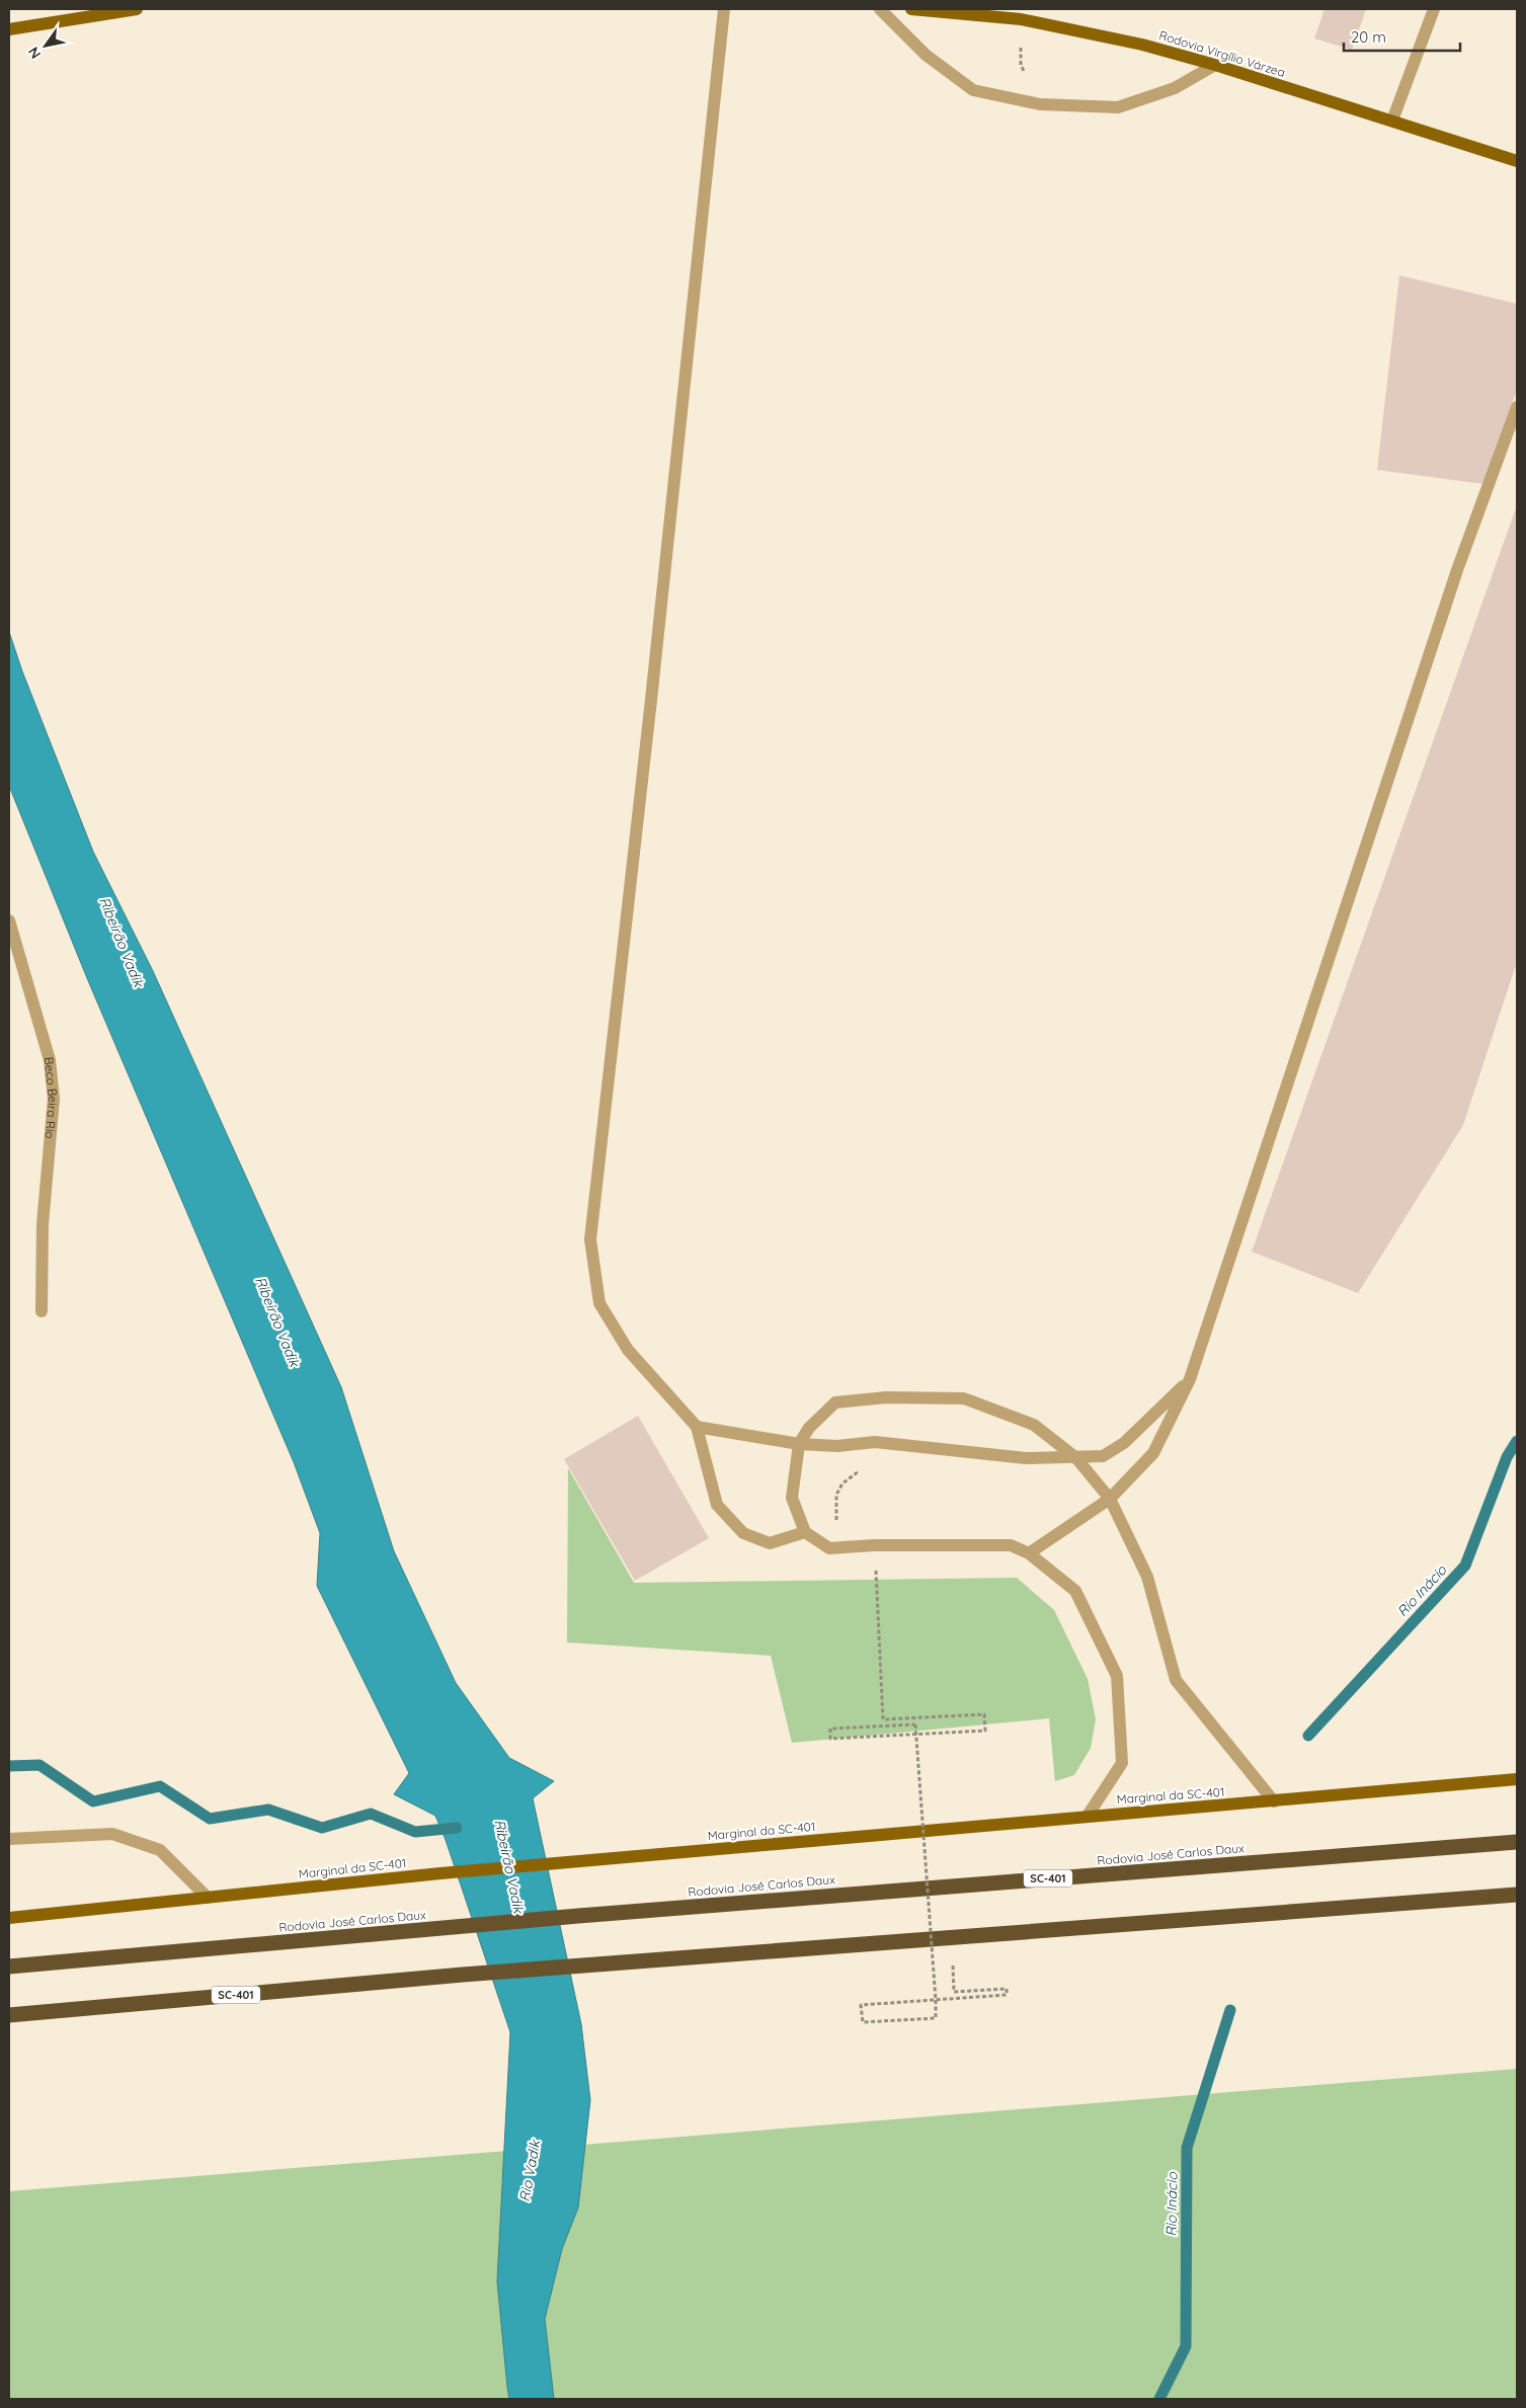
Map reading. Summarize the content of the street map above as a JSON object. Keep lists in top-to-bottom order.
{
  "streets": {
    "highway": ["Rodovia José Carlos Daux", "SC-401"],
    "main road": ["Rodovia Virgílio Várzea", "Marginal da SC-401"],
    "street": ["Beco Beira Rio"]
  },
  "water": ["Ribeirão Vadik", "Rio Inácio", "Rio Vadik"],
  "scale_bar": "20 m",
  "north": "bottom left"
}
